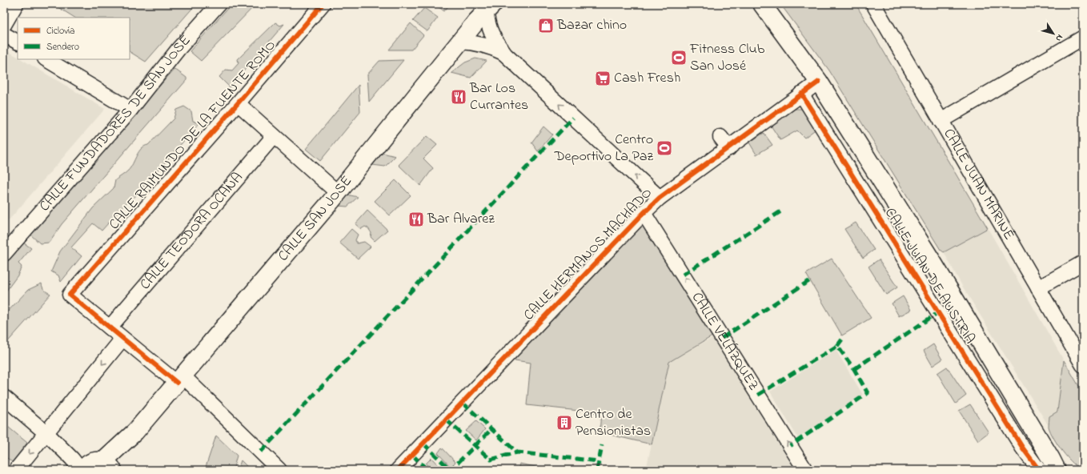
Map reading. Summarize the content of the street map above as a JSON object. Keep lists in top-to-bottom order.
{
  "streets": {
    "main road": ["CALLE SAN JOSÉ"],
    "street": [
      "CALLE FUNDADORES DE SAN JOSÉ",
      "CALLE RAIMUNDO DE LA FUENTE ROMO",
      "CALLE JUAN MARINÉ",
      "CALLE TEODORA OCAÑA",
      "CALLE HERMANOS MACHADO",
      "CALLE JUAN DE AUSTRIA",
      "CALLE VELÁZQUEZ"
    ]
  },
  "crossings": [
    ["CALLE RAIMUNDO DE LA FUENTE ROMO", "CALLE TEODORA OCAÑA"],
    ["CALLE HERMANOS MACHADO", "CALLE JUAN DE AUSTRIA"],
    ["CALLE HERMANOS MACHADO", "CALLE VELÁZQUEZ"]
  ],
  "one_way": ["CALLE VELÁZQUEZ"],
  "places": {
    "shop": ["Bazar chino"],
    "sports": ["Fitness Club San José", "Centro Deportivo La Paz"],
    "supermarket": ["Cash Fresh"],
    "restaurant": ["Bar Los Currantes", "Bar Alvarez"],
    "building": ["Centro de Pensionistas"]
  },
  "legend": ["Ciclovía", "Sendero"],
  "north": "bottom right"
}
